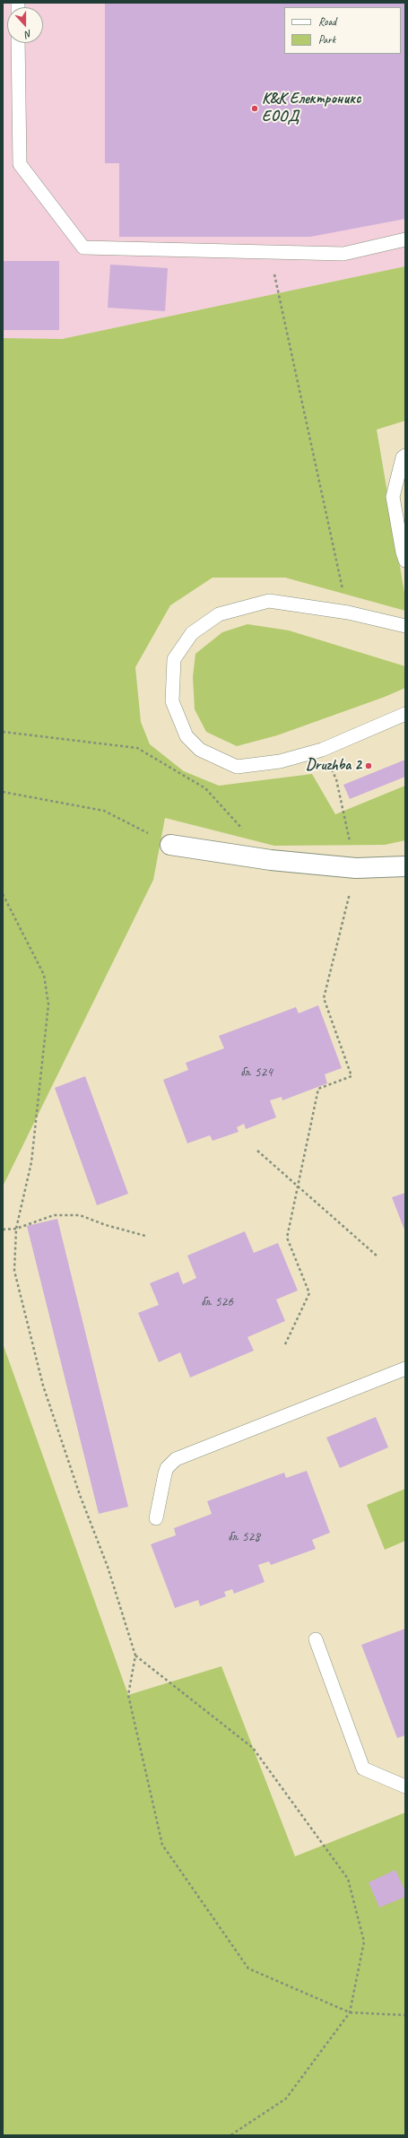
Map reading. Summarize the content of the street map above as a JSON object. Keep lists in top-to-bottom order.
{
  "places": ["K&K Електроникс ЕООД", "Druzhba 2"],
  "house_numbers": ["бл. 524", "бл. 526", "бл. 528"],
  "legend": ["Road", "Park"],
  "north": "bottom"
}
